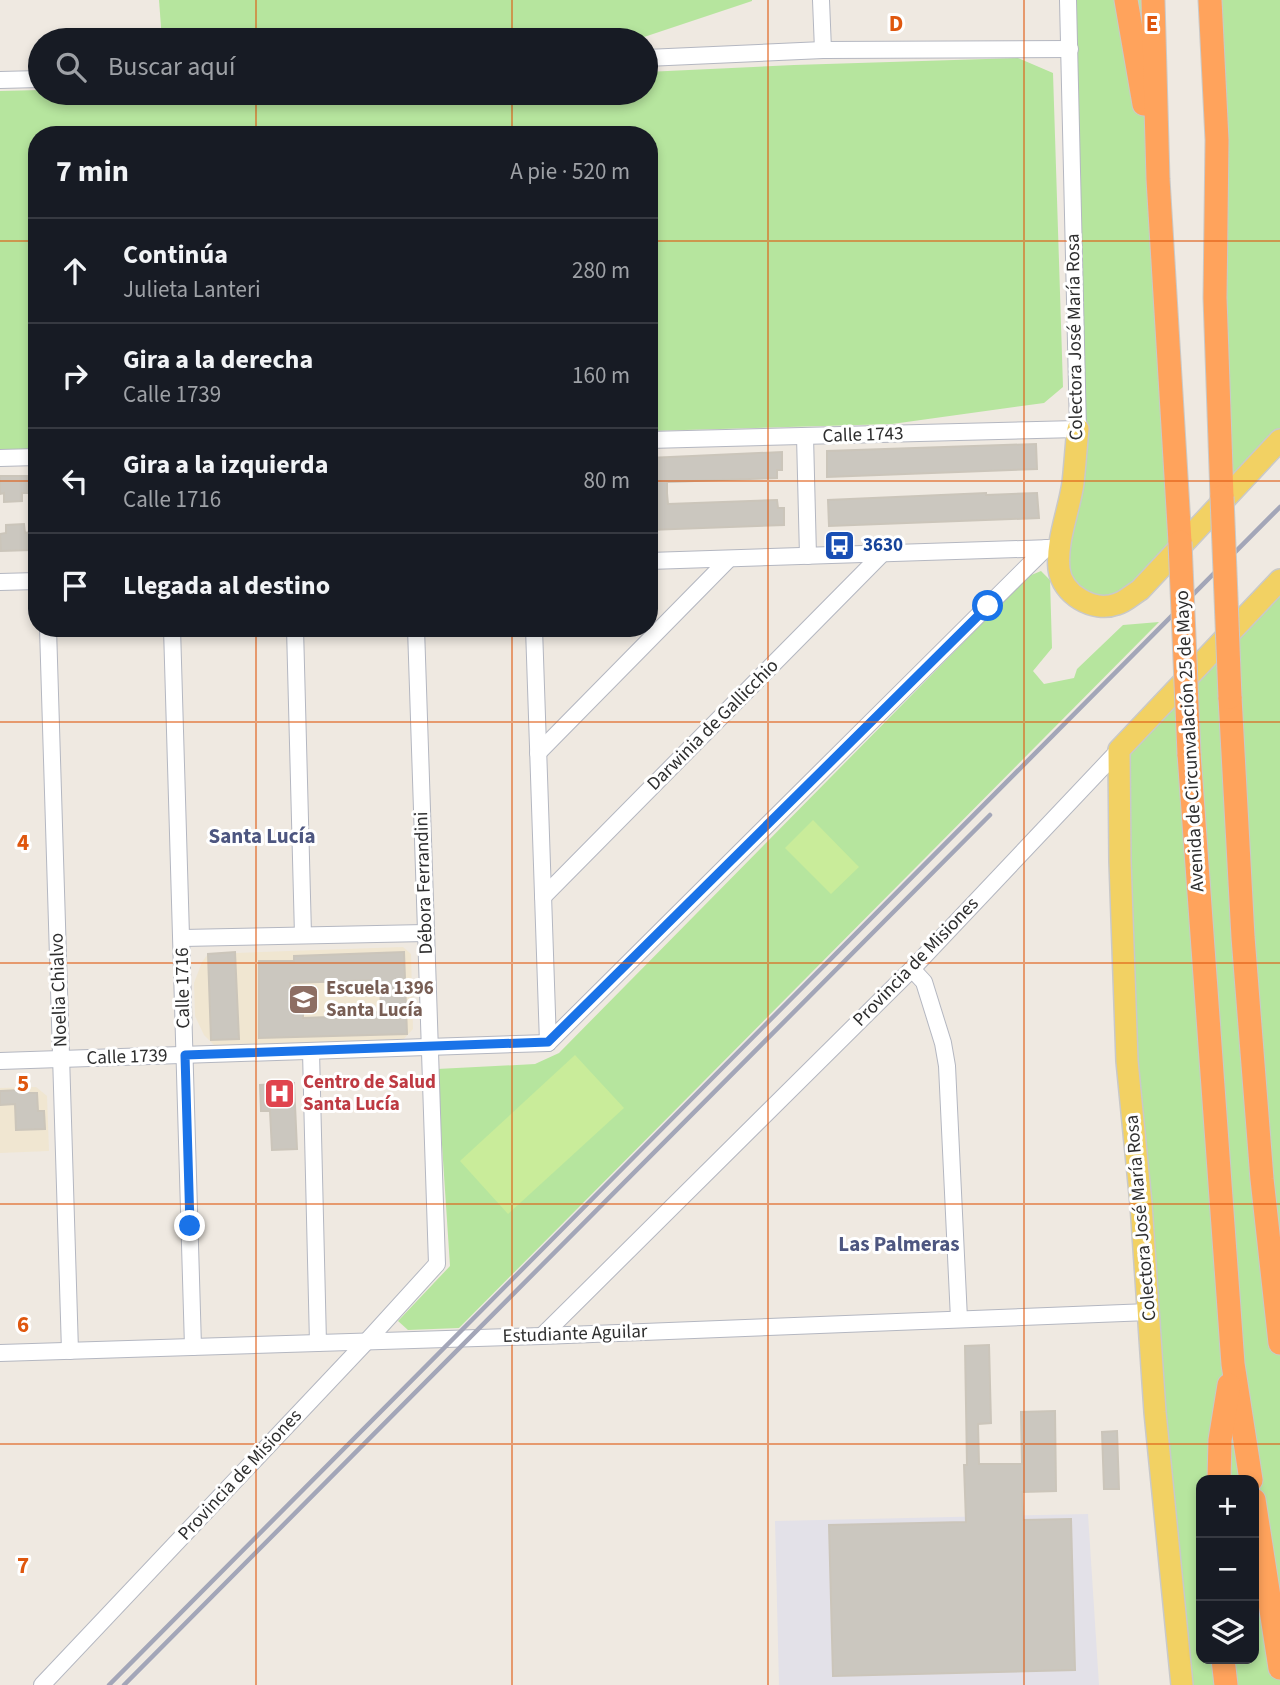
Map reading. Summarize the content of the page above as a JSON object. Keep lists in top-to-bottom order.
{
  "streets": {
    "highway": ["Avenida de Circunvalación 25 de Mayo"],
    "main road": ["Colectora José María Rosa", "Provincia de Misiones"],
    "street": [
      "Calle 1743",
      "Darwinia de Gallicchio",
      "Débora Ferrandini",
      "Calle 1716",
      "Noelia Chialvo",
      "Calle 1739",
      "Estudiante Aguilar"
    ]
  },
  "crossings": [
    ["Colectora José María Rosa", "Calle 1743"],
    ["Colectora José María Rosa", "Provincia de Misiones"],
    ["Colectora José María Rosa", "Estudiante Aguilar"],
    ["Débora Ferrandini", "Provincia de Misiones"],
    ["Débora Ferrandini", "Calle 1739"],
    ["Provincia de Misiones", "Estudiante Aguilar"],
    ["Calle 1716", "Calle 1739"],
    ["Calle 1716", "Estudiante Aguilar"],
    ["Noelia Chialvo", "Calle 1739"],
    ["Noelia Chialvo", "Estudiante Aguilar"]
  ],
  "districts": ["Santa Lucía", "Las Palmeras"],
  "places": {
    "bus stop": ["3630"],
    "school or university": ["Escuela 1396 Santa Lucía"],
    "hospital": ["Centro de Salud Santa Lucía"]
  },
  "page": {
    "search": "Buscar aquí",
    "heading": ["7 min", "A pie · 520 m"],
    "list": [
      ["Continúa", "Julieta Lanteri", "280 m"],
      ["Gira a la derecha", "Calle 1739", "160 m"],
      ["Gira a la izquierda", "Calle 1716", "80 m"],
      "Llegada al destino"
    ],
    "map_buttons": ["+", "−"]
  },
  "grid": {
    "columns": ["D", "E"],
    "rows": [
      "4",
      "5",
      "6",
      "7"
    ]
  }
}
